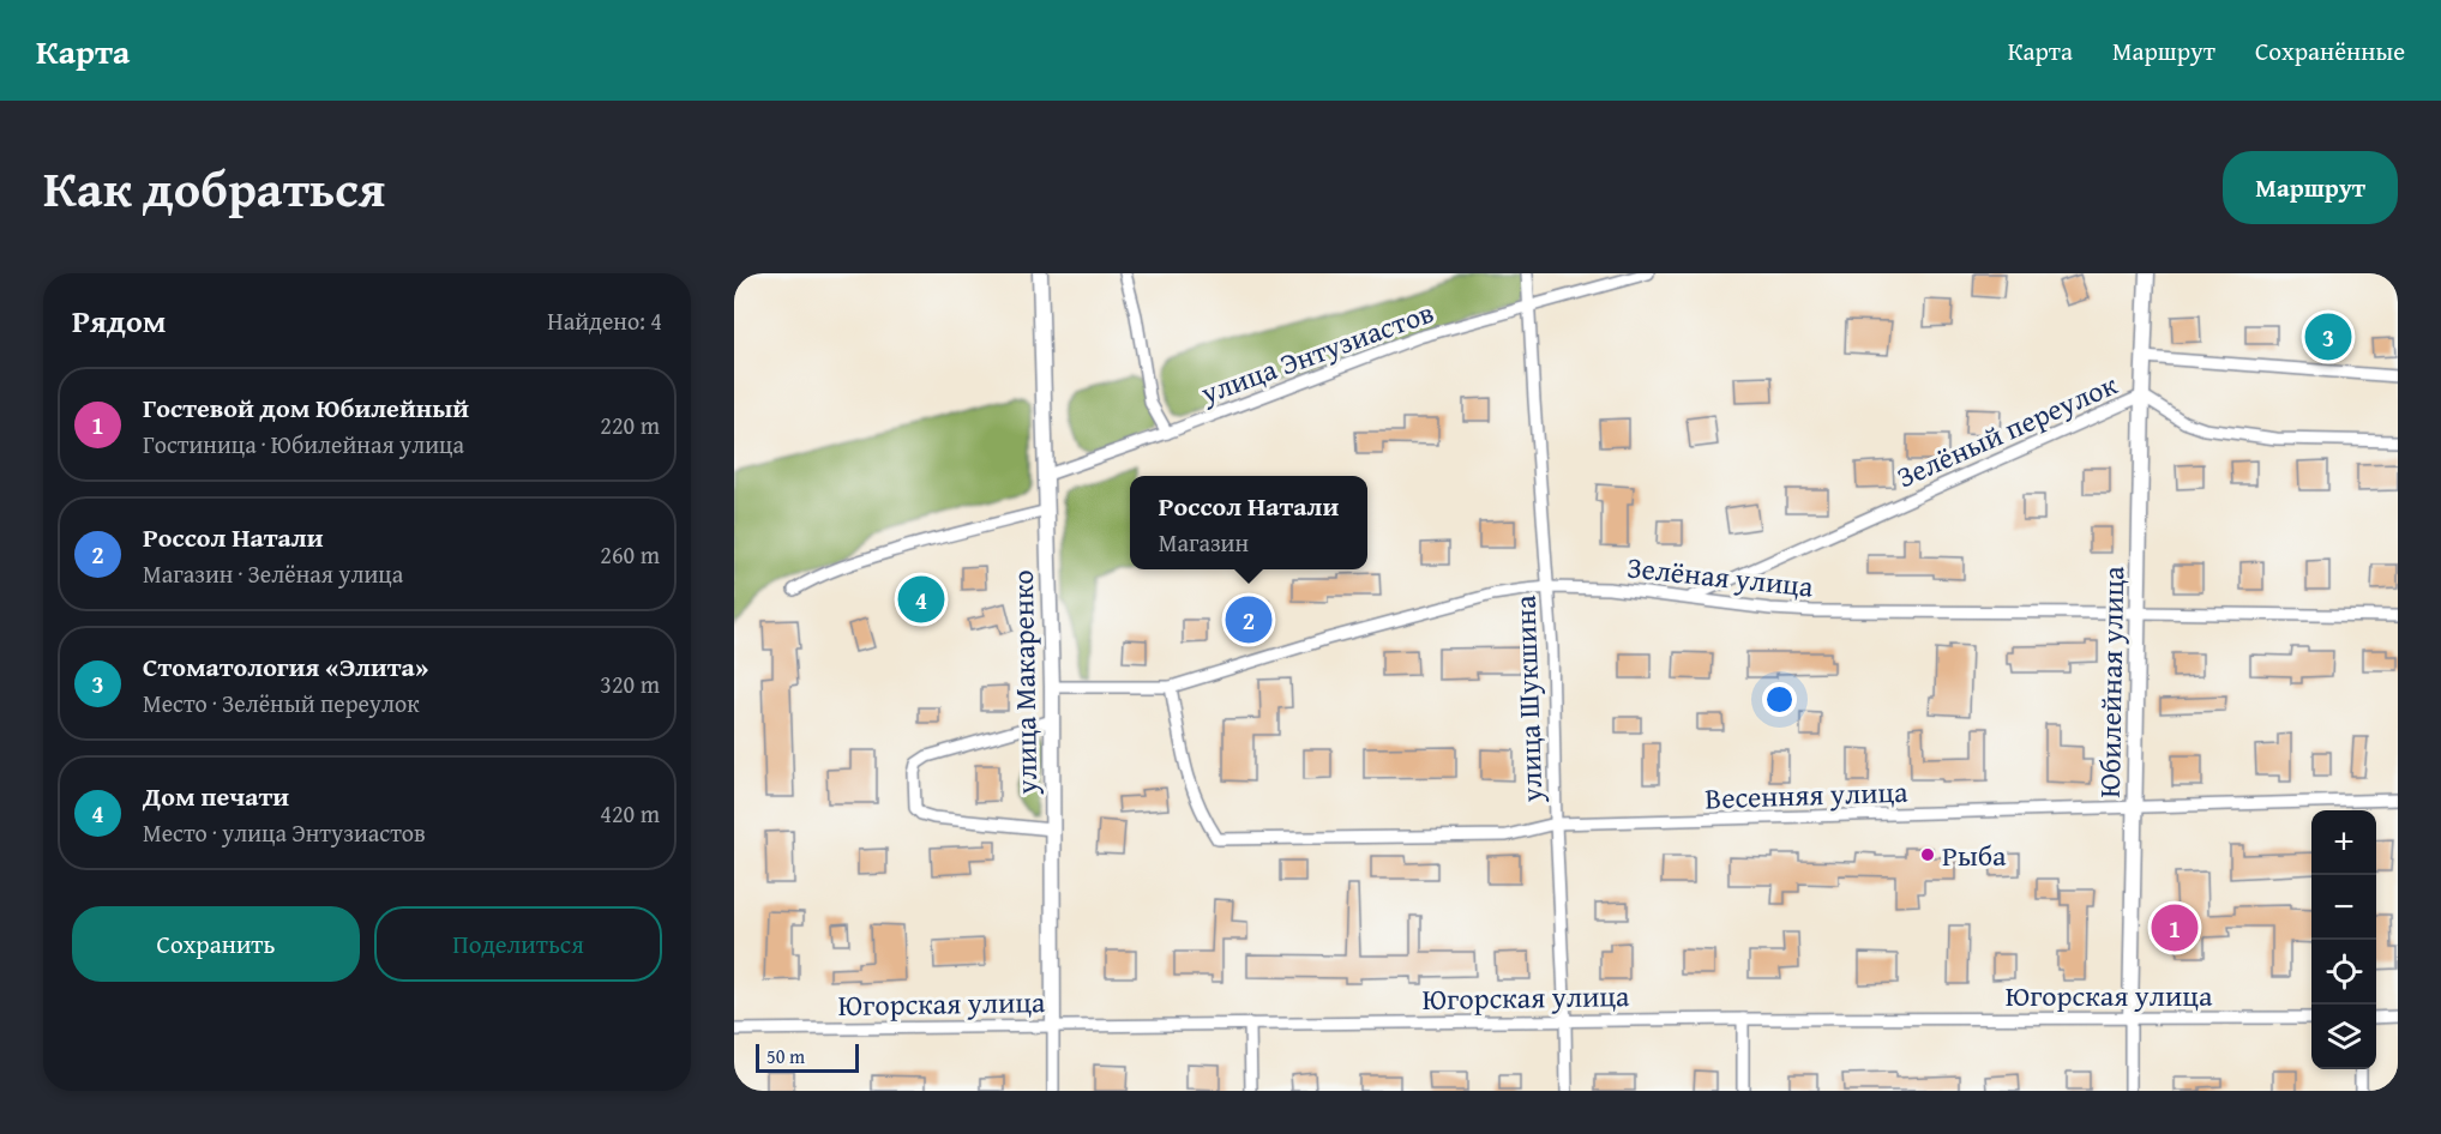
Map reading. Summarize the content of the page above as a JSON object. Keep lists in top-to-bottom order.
{
  "streets": {
    "street": [
      "улица Энтузиастов",
      "Зелёный переулок",
      "Зелёная улица",
      "улица Макаренко",
      "Юбилейная улица",
      "улица Шукшина",
      "Весенняя улица",
      "Югорская улица"
    ]
  },
  "crossings": [
    ["улица Энтузиастов", "улица Макаренко"],
    ["улица Энтузиастов", "улица Шукшина"],
    ["Зелёный переулок", "Зелёная улица"],
    ["Зелёный переулок", "Юбилейная улица"],
    ["Зелёная улица", "улица Макаренко"],
    ["Зелёная улица", "Юбилейная улица"],
    ["Зелёная улица", "улица Шукшина"],
    ["Зелёная улица", "Весенняя улица"],
    ["улица Макаренко", "Югорская улица"],
    ["Юбилейная улица", "Весенняя улица"],
    ["Юбилейная улица", "Югорская улица"],
    ["улица Шукшина", "Весенняя улица"],
    ["улица Шукшина", "Югорская улица"]
  ],
  "places": ["Рыба"],
  "scale_bar": "50 m",
  "page": {
    "header": "Карта",
    "nav": ["Карта", "Маршрут", "Сохранённые"],
    "title": "Как добраться",
    "buttons": [
      "Маршрут",
      ["Сохранить", "Поделиться"]
    ],
    "heading": ["Рядом", "Найдено: 4"],
    "pins": [
      "3",
      "4",
      "2",
      "1"
    ],
    "list": [
      {
        "mark": "1",
        "name": "Гостевой дом Юбилейный",
        "note": "Гостиница · Юбилейная улица",
        "value": "220 m"
      },
      {
        "mark": "2",
        "name": "Россол Натали",
        "note": "Магазин · Зелёная улица",
        "value": "260 m"
      },
      {
        "mark": "3",
        "name": "Стоматология «Элита»",
        "note": "Место · Зелёный переулок",
        "value": "320 m"
      },
      {
        "mark": "4",
        "name": "Дом печати",
        "note": "Место · улица Энтузиастов",
        "value": "420 m"
      }
    ],
    "popup": ["Россол Натали", "Магазин"],
    "map_buttons": ["+", "−"],
    "scale": "50 m"
  }
}
